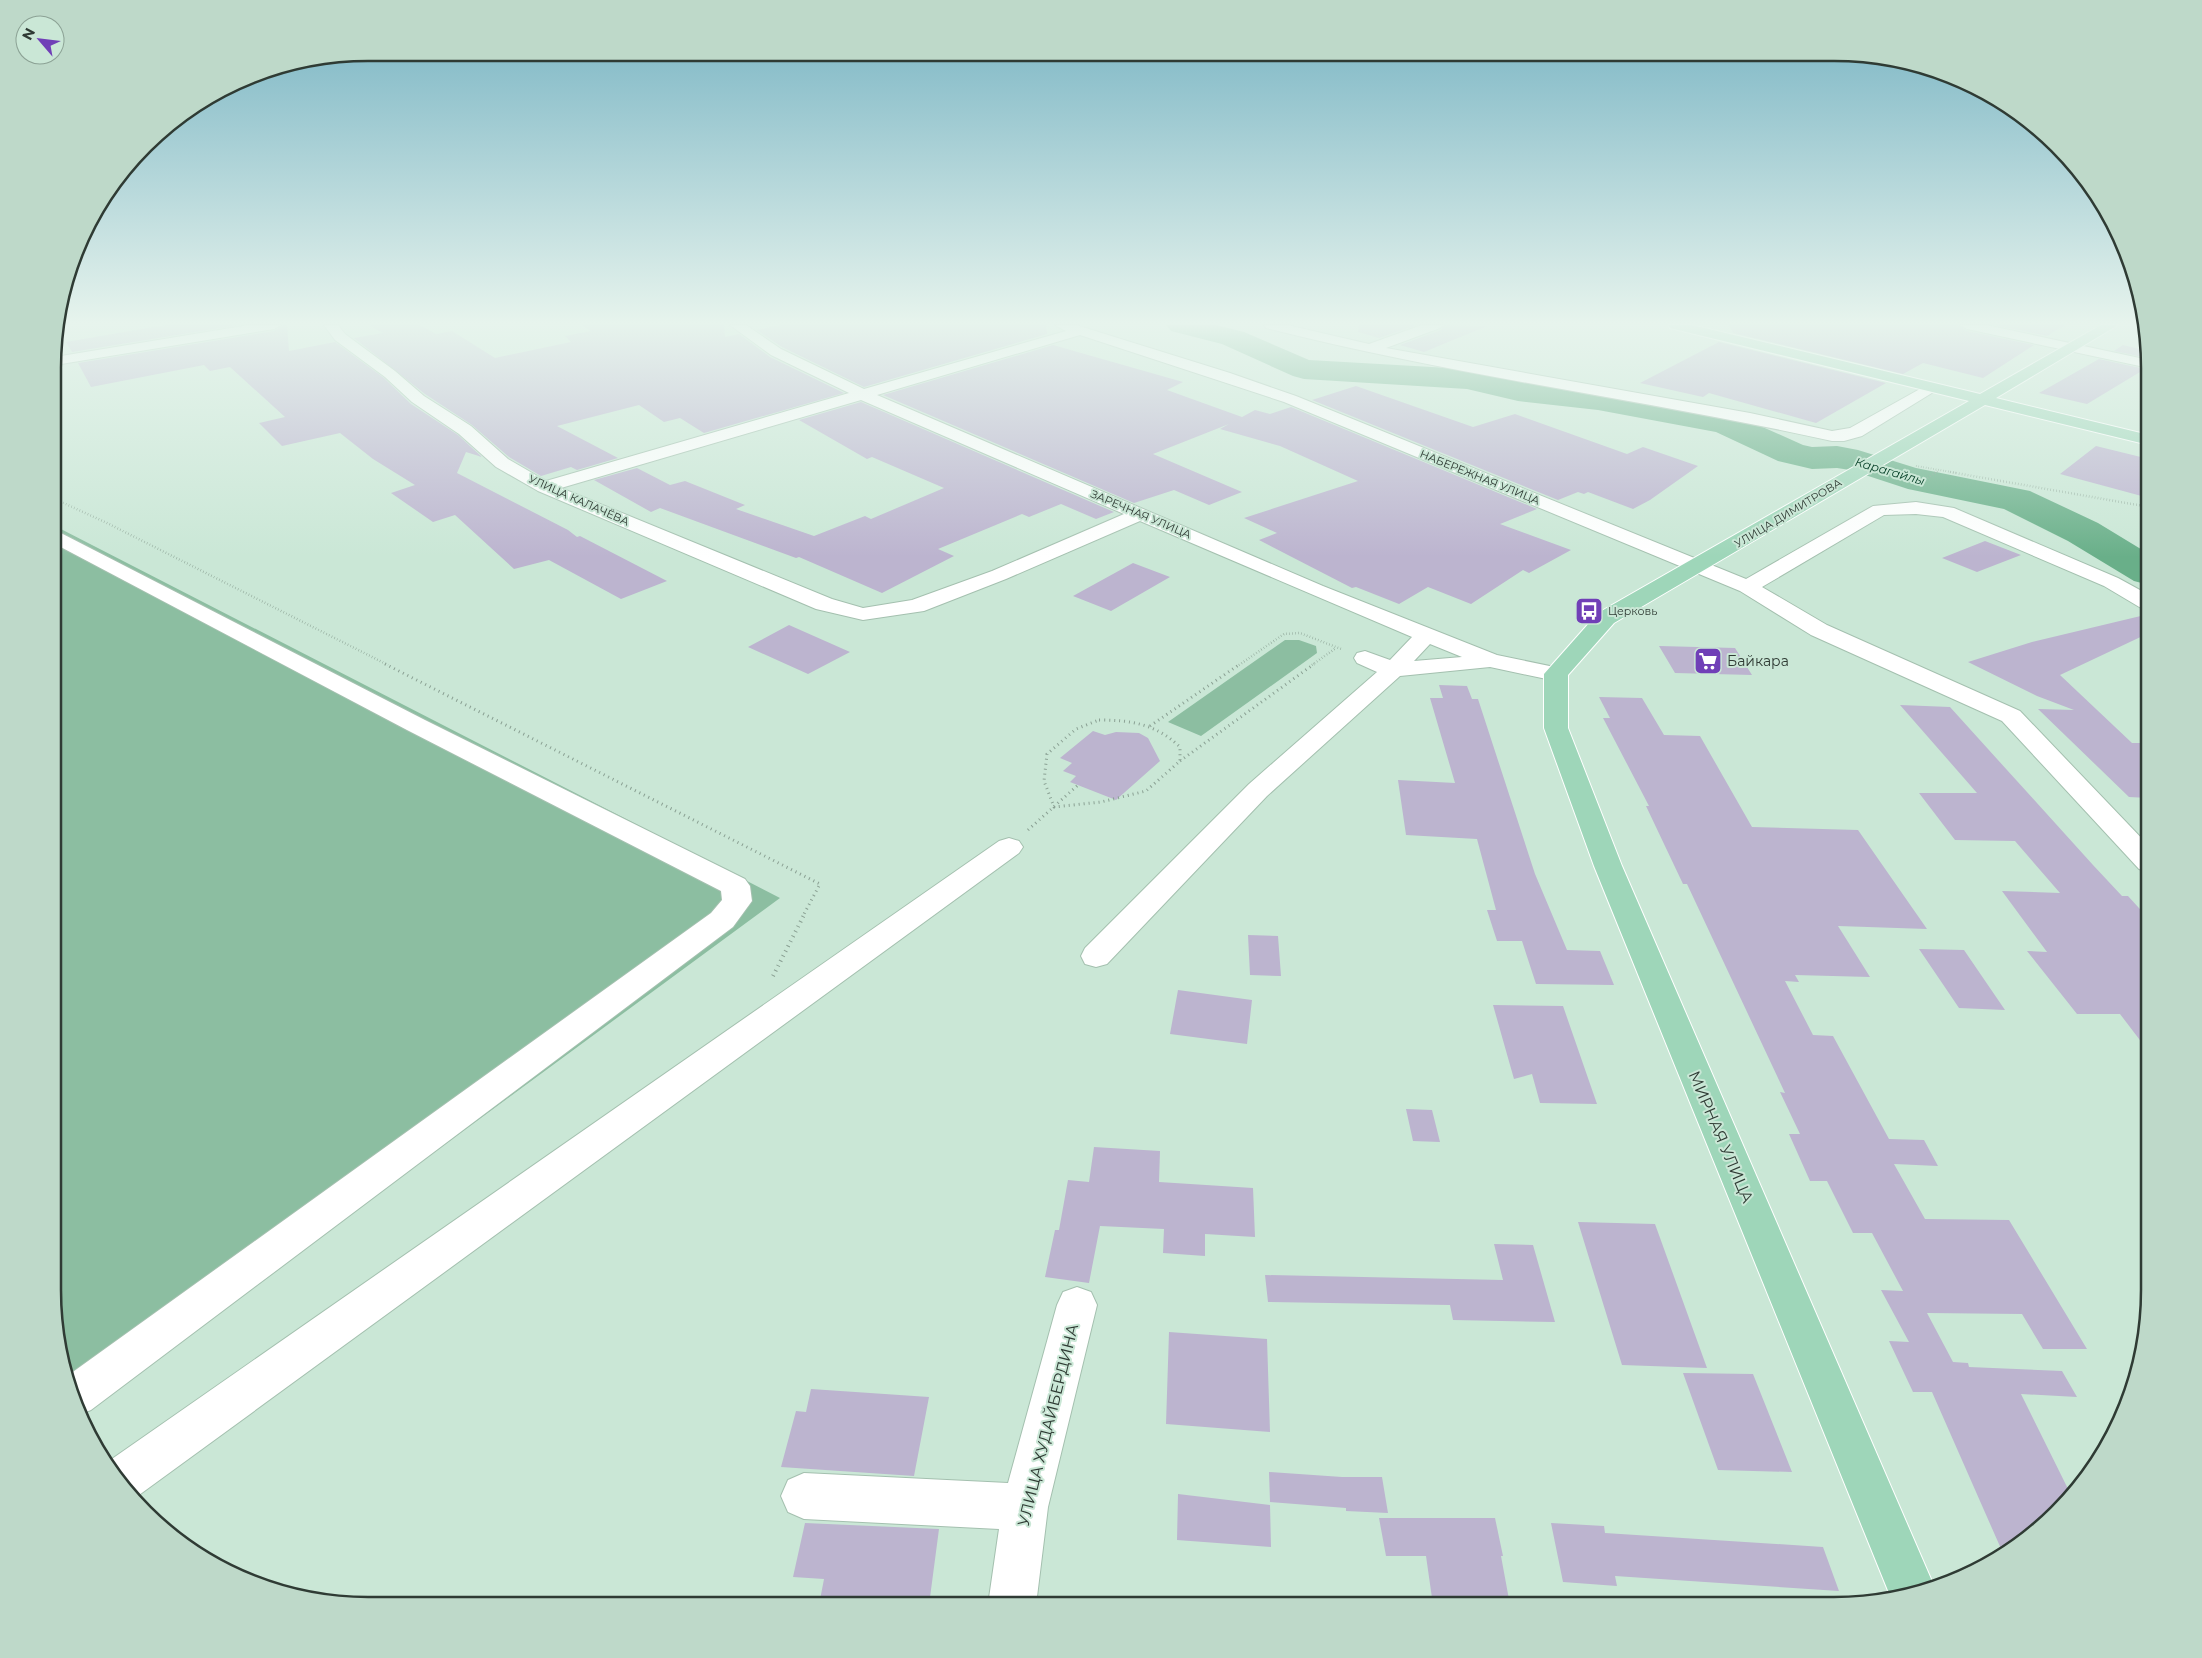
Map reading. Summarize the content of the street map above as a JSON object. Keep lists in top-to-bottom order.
{
  "streets": {
    "main road": ["УЛИЦА ДИМИТРОВА", "МИРНАЯ УЛИЦА"],
    "street": [
      "НАБЕРЕЖНАЯ УЛИЦА",
      "УЛИЦА КАЛАЧЁВА",
      "ЗАРЕЧНАЯ УЛИЦА",
      "УЛИЦА ХУДАЙБЕРДИНА"
    ]
  },
  "crossings": [
    ["НАБЕРЕЖНАЯ УЛИЦА", "УЛИЦА ДИМИТРОВА"],
    ["УЛИЦА КАЛАЧЁВА", "ЗАРЕЧНАЯ УЛИЦА"],
    ["УЛИЦА ДИМИТРОВА", "ЗАРЕЧНАЯ УЛИЦА"],
    ["УЛИЦА ДИМИТРОВА", "МИРНАЯ УЛИЦА"],
    ["ЗАРЕЧНАЯ УЛИЦА", "МИРНАЯ УЛИЦА"]
  ],
  "water": ["Карагайлы"],
  "places": {
    "bus stop": ["Церковь"],
    "supermarket": ["Байкара"]
  },
  "north": "top left"
}
